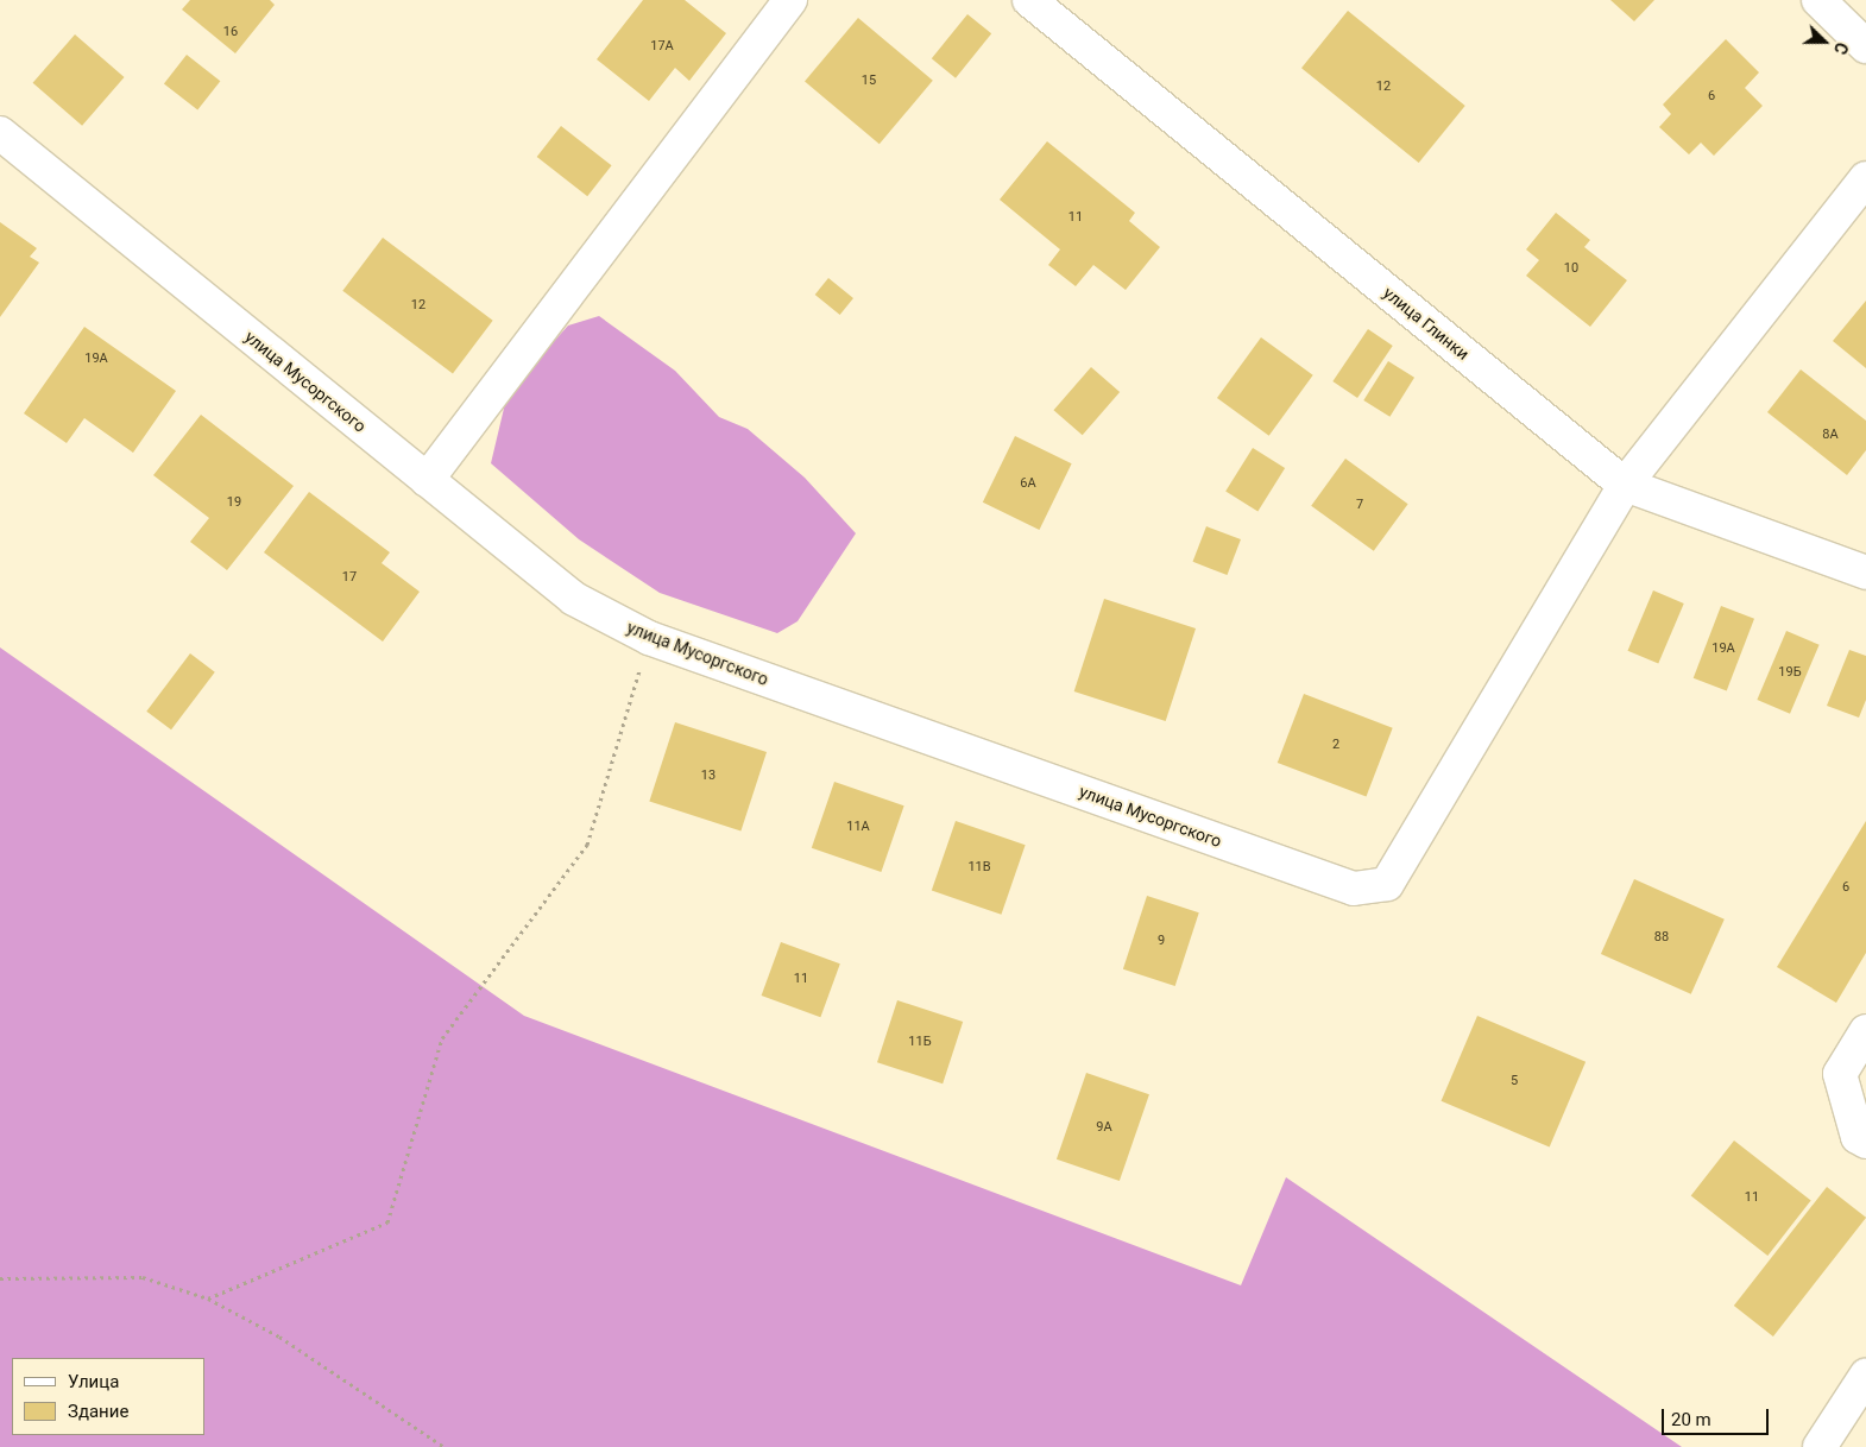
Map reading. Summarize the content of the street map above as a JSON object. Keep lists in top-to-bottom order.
{
  "streets": {
    "street": ["улица Глинки", "улица Мусоргского"]
  },
  "crossings": [
    ["улица Глинки", "улица Мусоргского"]
  ],
  "house_numbers": [
    "16",
    "17А",
    "15",
    "12",
    "6",
    "11",
    "10",
    "12",
    "19А",
    "8А",
    "6А",
    "19",
    "7",
    "17",
    "19А",
    "19Б",
    "2",
    "13",
    "11А",
    "11В",
    "6",
    "88",
    "9",
    "11",
    "11Б",
    "5",
    "9А",
    "11"
  ],
  "legend": ["Улица", "Здание"],
  "scale_bar": "20 m",
  "north": "right"
}
